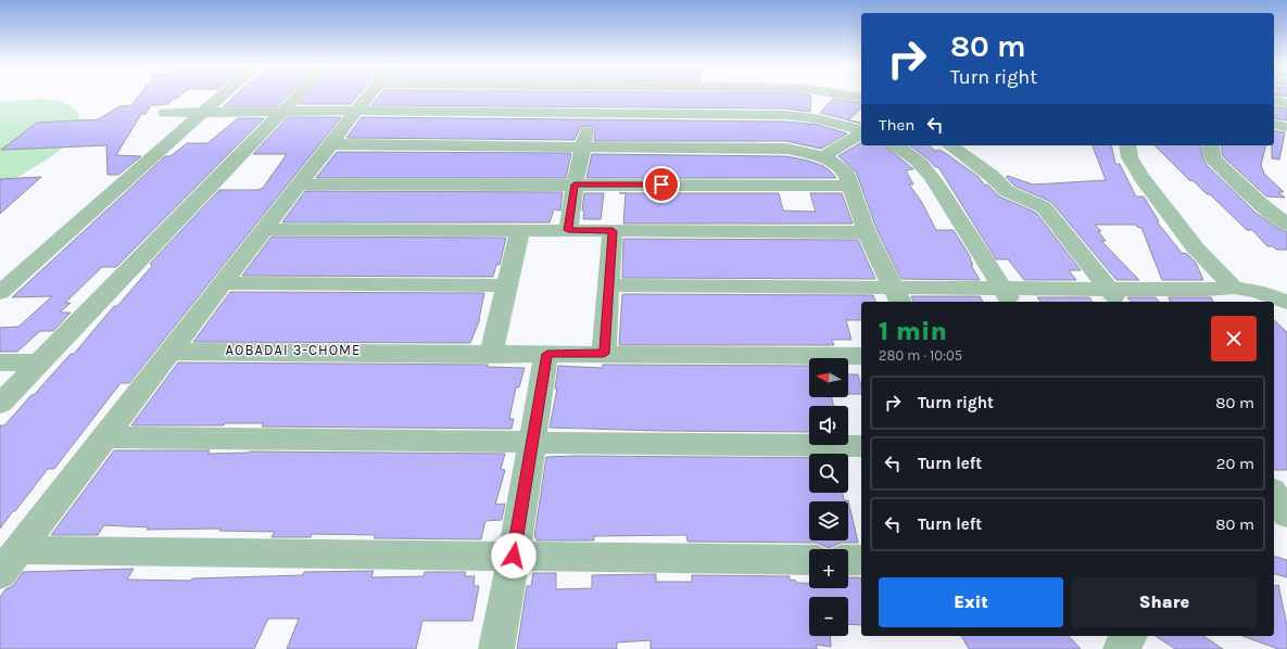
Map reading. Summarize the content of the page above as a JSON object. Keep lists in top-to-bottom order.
{
  "districts": ["AOBADAI 3-CHOME"],
  "north": "left",
  "page": {
    "turn": ["80 m", "Turn right"],
    "then": "Then",
    "heading": ["1 min", "280 m · 10:05"],
    "map_buttons": ["+", "−"],
    "list": [
      {
        "name": "Turn right",
        "value": "80 m"
      },
      {
        "name": "Turn left",
        "value": "20 m"
      },
      {
        "name": "Turn left",
        "value": "80 m"
      }
    ],
    "buttons": ["Exit", "Share"]
  }
}
